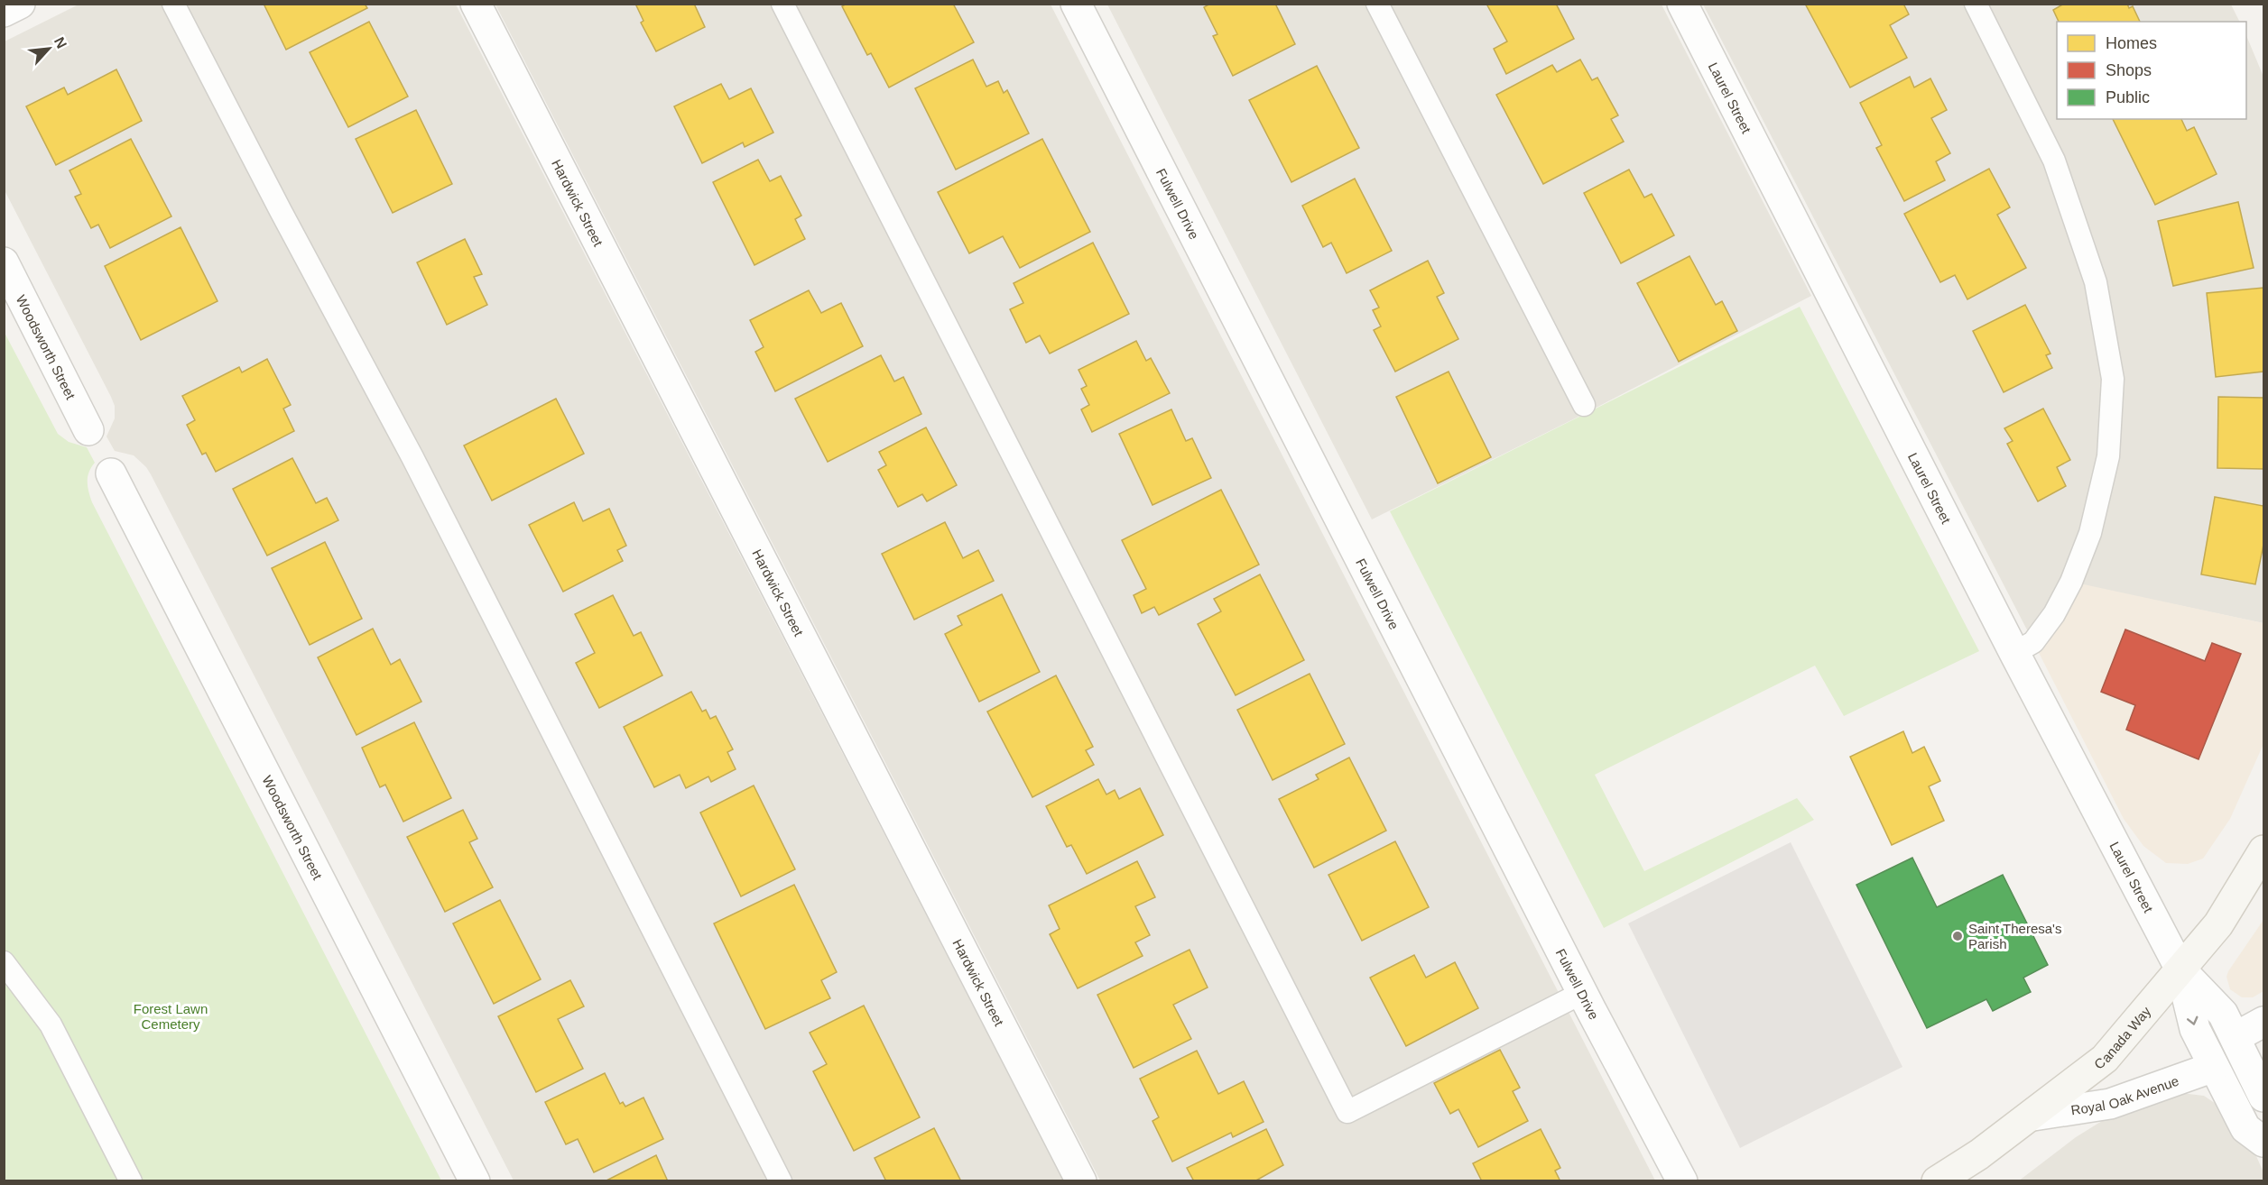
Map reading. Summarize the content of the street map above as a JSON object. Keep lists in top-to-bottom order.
{
  "streets": {
    "main road": ["Canada Way"],
    "street": [
      "Laurel Street",
      "Hardwick Street",
      "Fulwell Drive",
      "Woodsworth Street",
      "Royal Oak Avenue"
    ]
  },
  "crossings": [
    ["Laurel Street", "Canada Way"],
    ["Laurel Street", "Royal Oak Avenue"],
    ["Canada Way", "Royal Oak Avenue"]
  ],
  "parks": ["Forest Lawn Cemetery"],
  "places": ["Saint Theresa's Parish"],
  "legend": ["Homes", "Shops", "Public"],
  "north": "top right"
}
